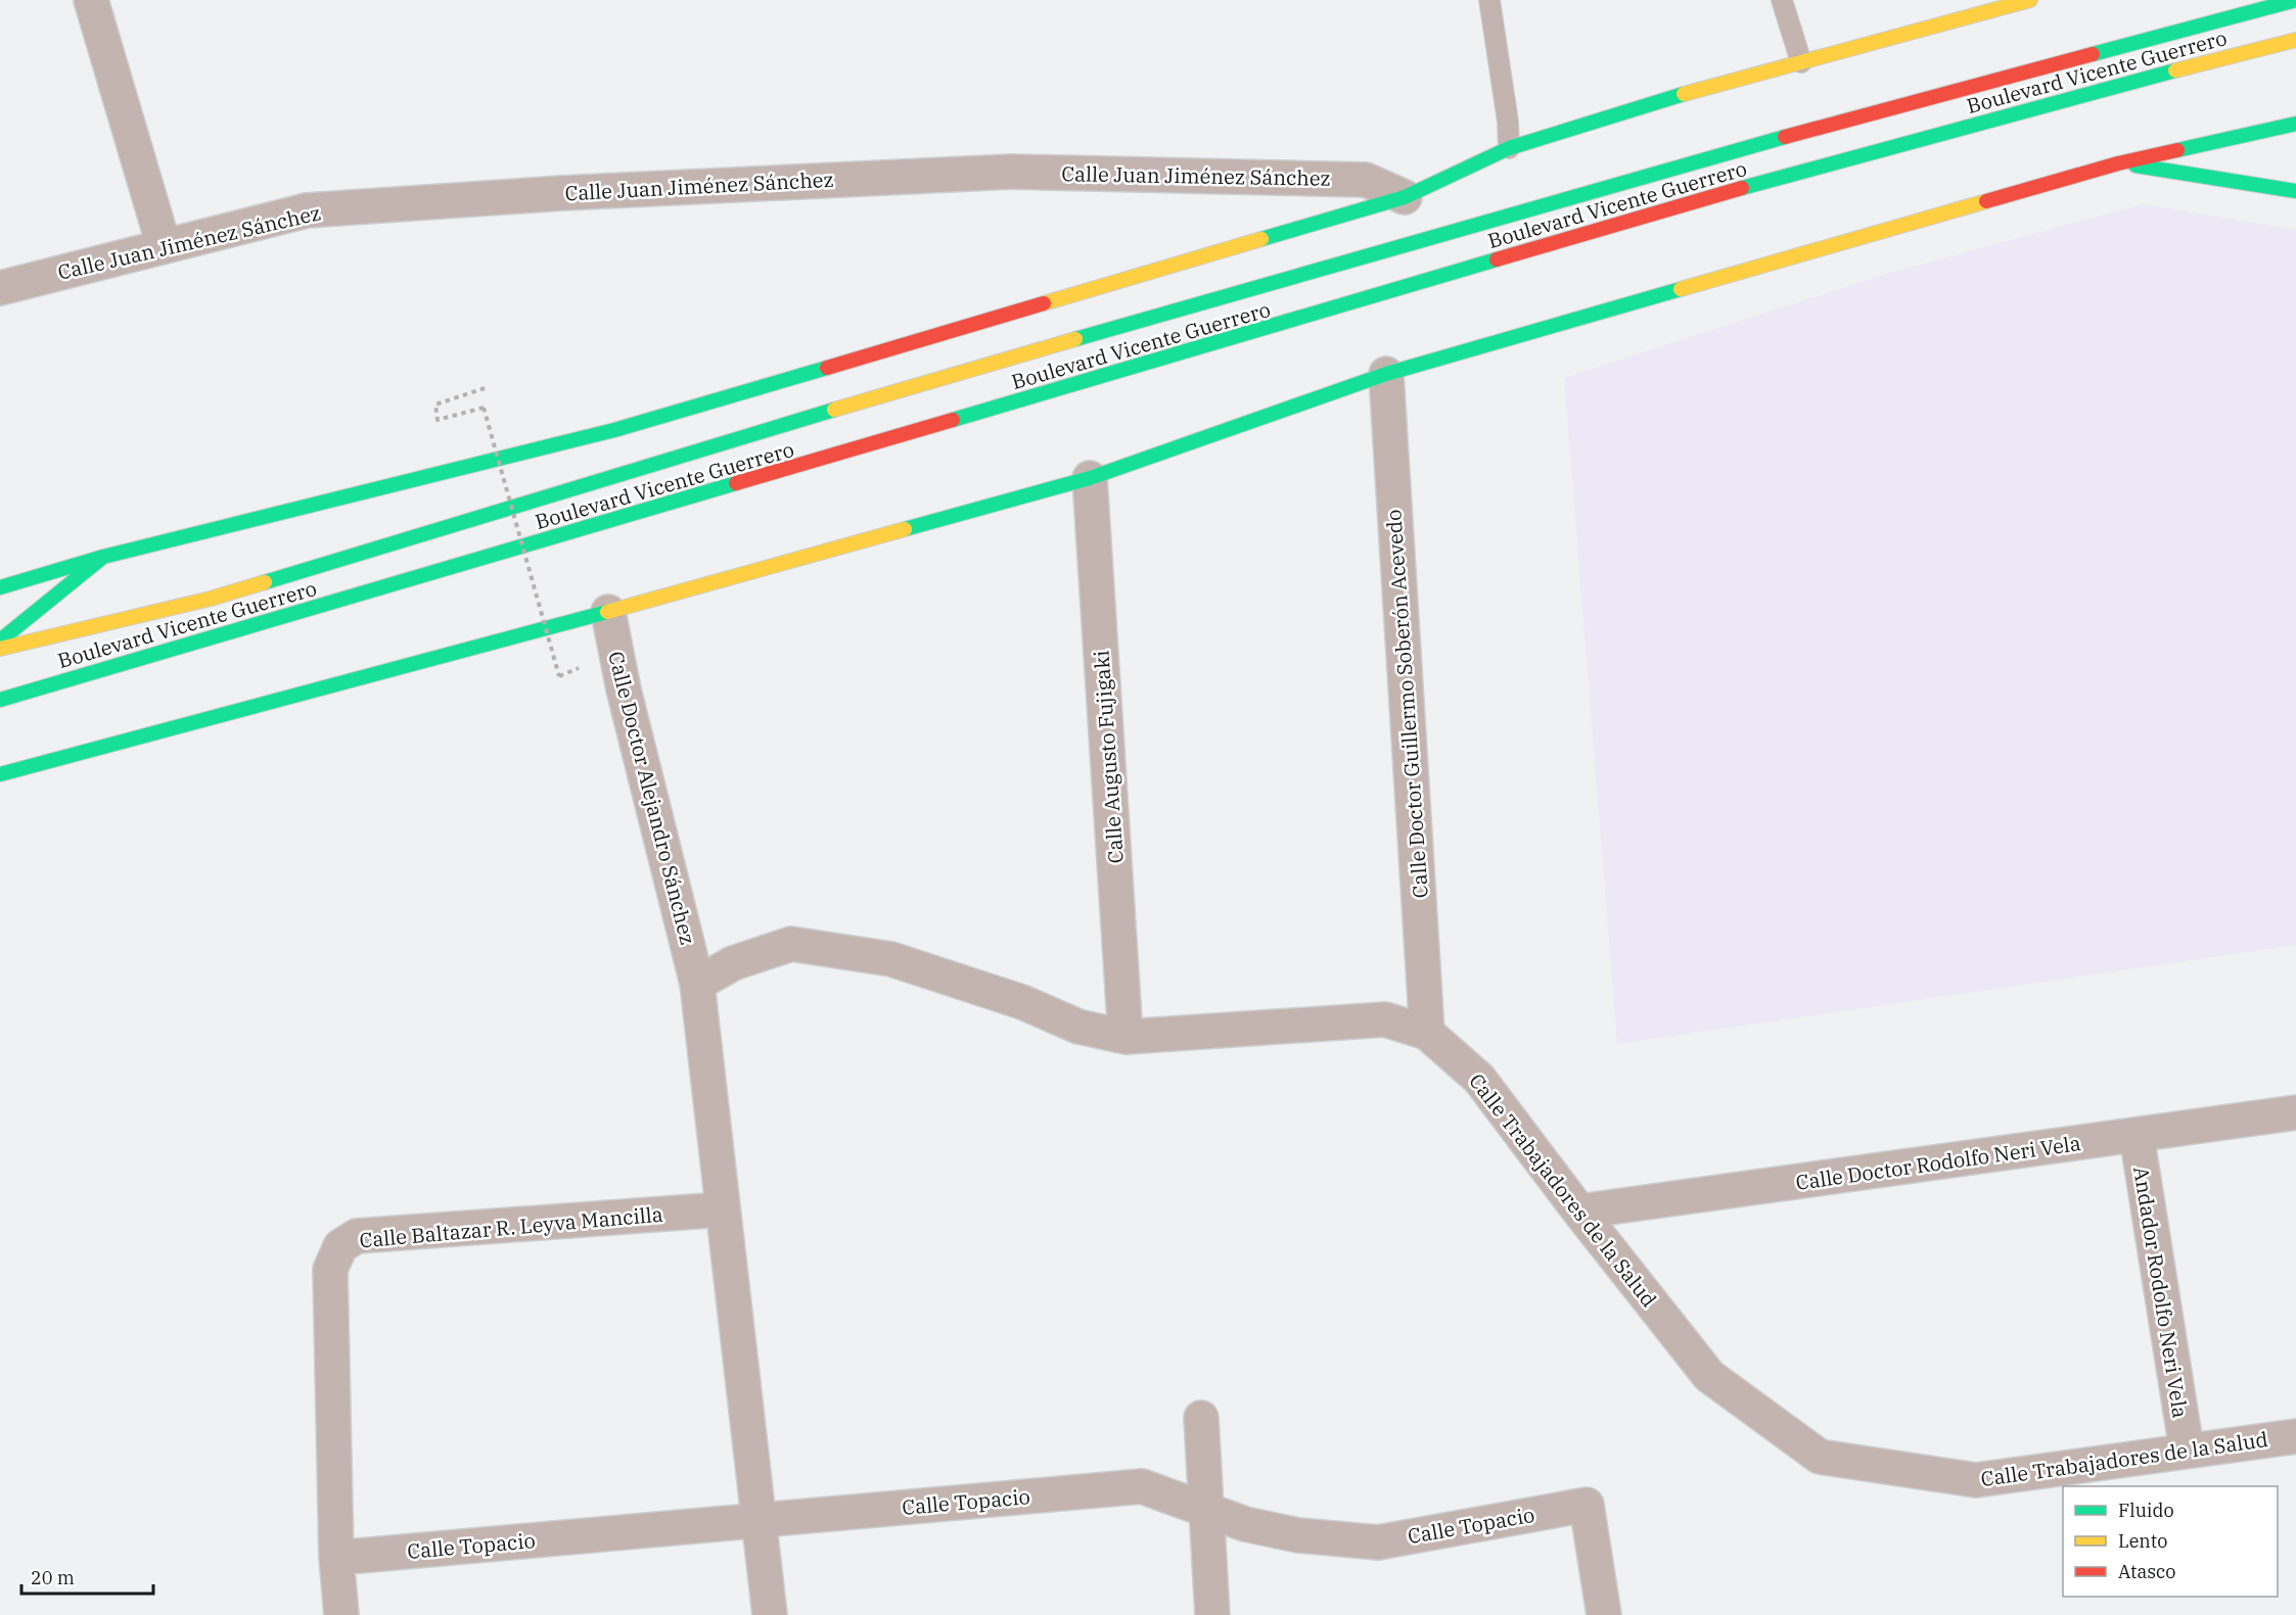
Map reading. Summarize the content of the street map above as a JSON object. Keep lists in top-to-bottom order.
{
  "streets": {
    "main road": ["Boulevard Vicente Guerrero"],
    "street": [
      "Calle Juan Jiménez Sánchez",
      "Calle Doctor Guillermo Soberón Acevedo",
      "Calle Augusto Fujigaki",
      "Calle Doctor Alejandro Sánchez",
      "Calle Doctor Rodolfo Neri Vela",
      "Calle Trabajadores de la Salud",
      "Calle Baltazar R. Leyva Mancilla",
      "Andador Rodolfo Neri Vela",
      "Calle Topacio"
    ]
  },
  "crossings": [
    ["Calle Doctor Guillermo Soberón Acevedo", "Calle Trabajadores de la Salud"],
    ["Calle Augusto Fujigaki", "Calle Trabajadores de la Salud"],
    ["Calle Doctor Alejandro Sánchez", "Calle Trabajadores de la Salud"],
    ["Calle Doctor Rodolfo Neri Vela", "Calle Trabajadores de la Salud"],
    ["Calle Doctor Rodolfo Neri Vela", "Andador Rodolfo Neri Vela"],
    ["Calle Trabajadores de la Salud", "Andador Rodolfo Neri Vela"],
    ["Calle Baltazar R. Leyva Mancilla", "Calle Topacio"]
  ],
  "legend": ["Fluido", "Lento", "Atasco"],
  "scale_bar": "20 m"
}
